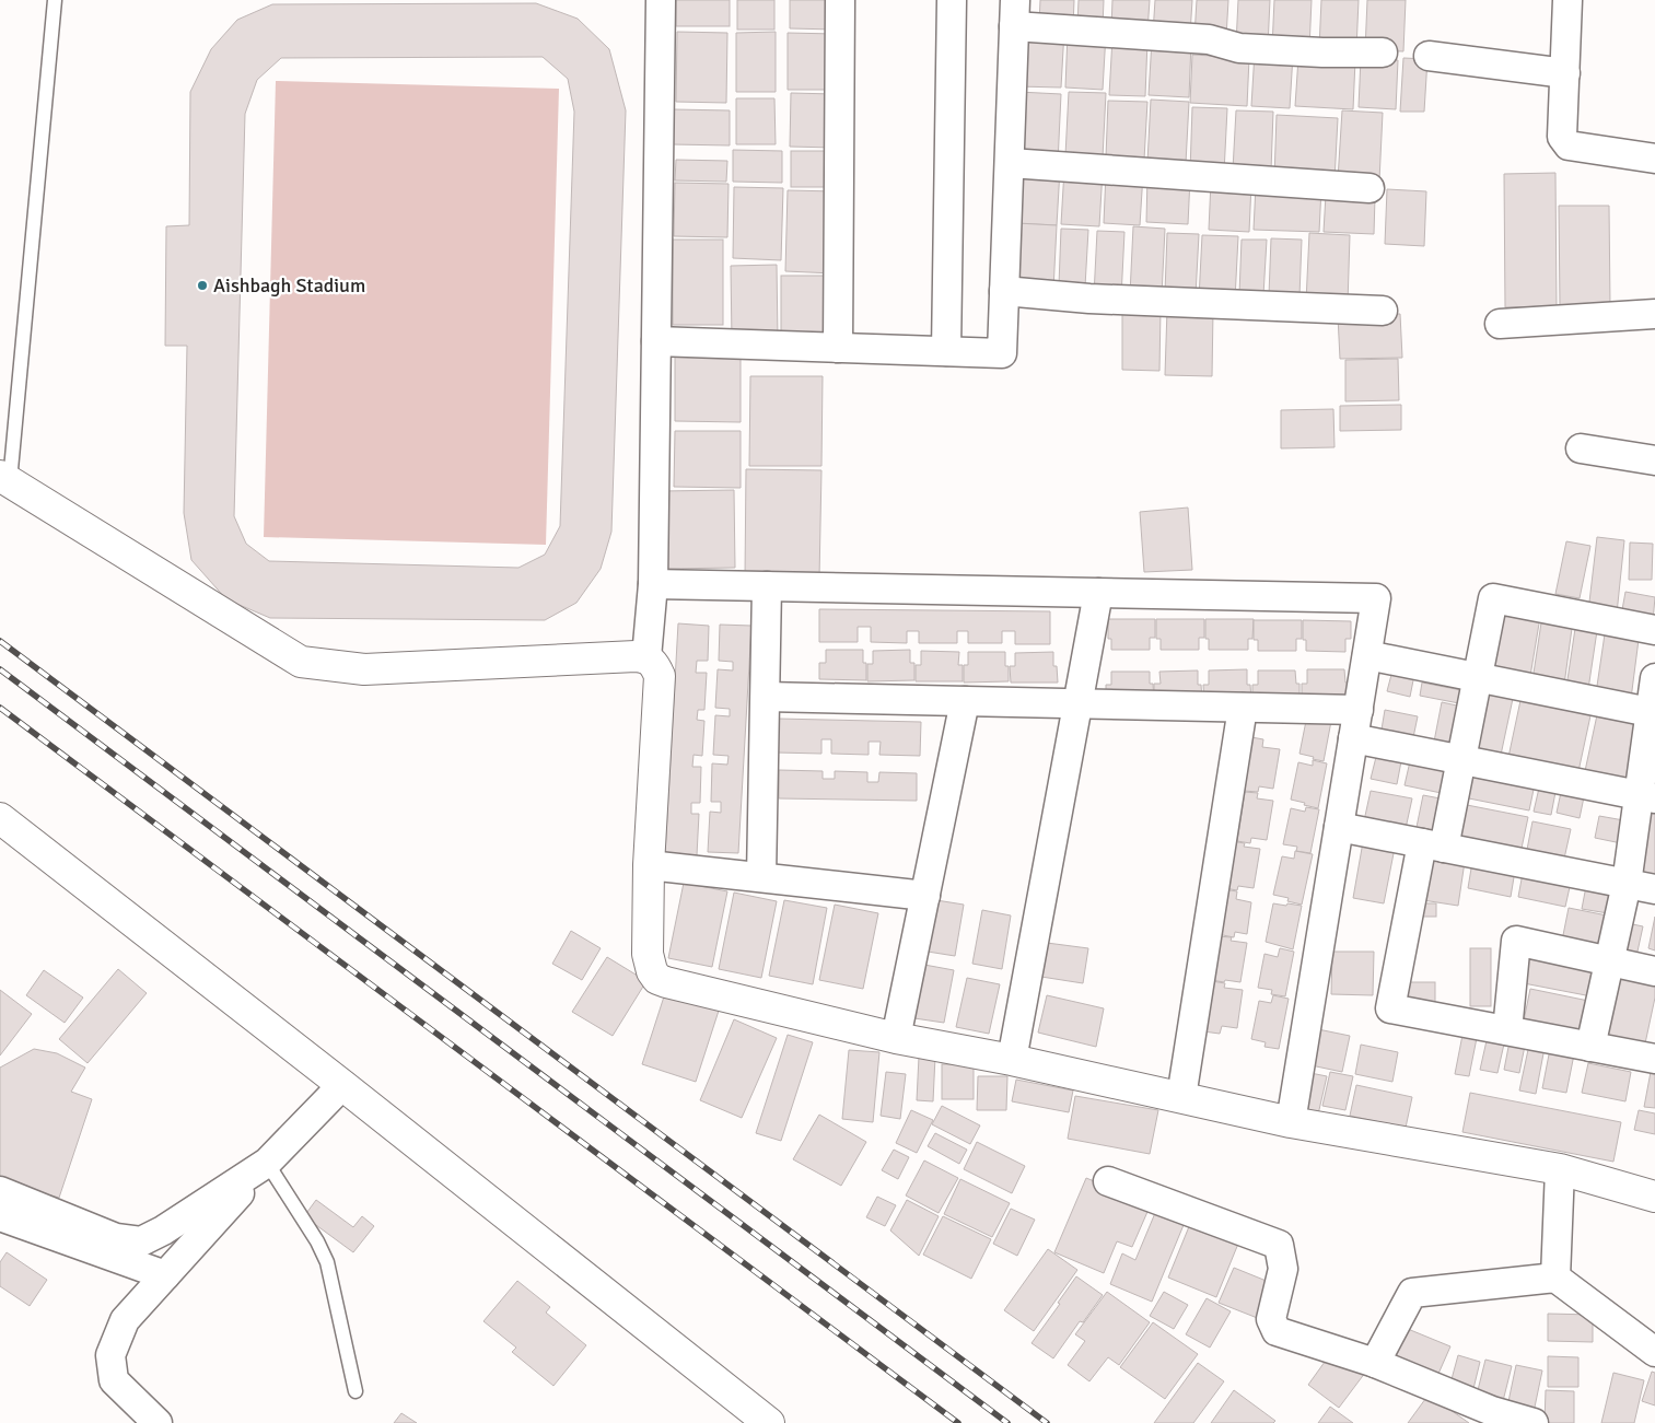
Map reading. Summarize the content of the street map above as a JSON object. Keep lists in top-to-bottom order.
{
  "places": ["Aishbagh Stadium"]
}
